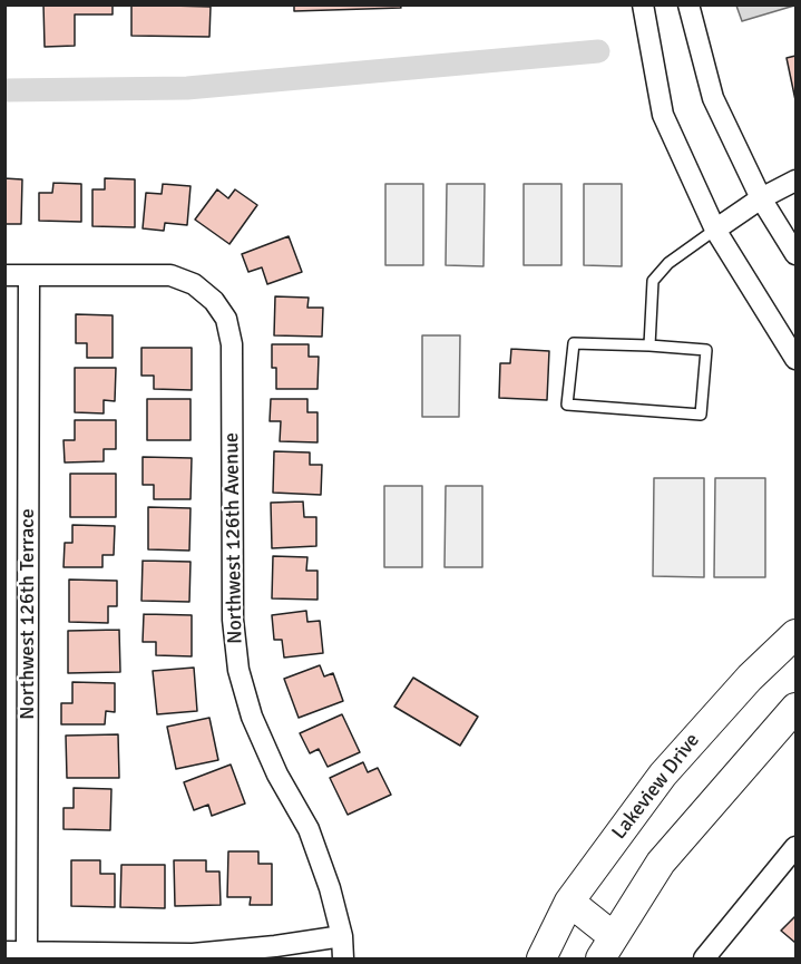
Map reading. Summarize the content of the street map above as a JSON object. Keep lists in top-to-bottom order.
{
  "streets": {
    "street": ["Northwest 126th Avenue", "Northwest 126th Terrace", "Lakeview Drive"]
  },
  "crossings": [
    ["Northwest 126th Avenue", "Northwest 126th Terrace"]
  ]
}
